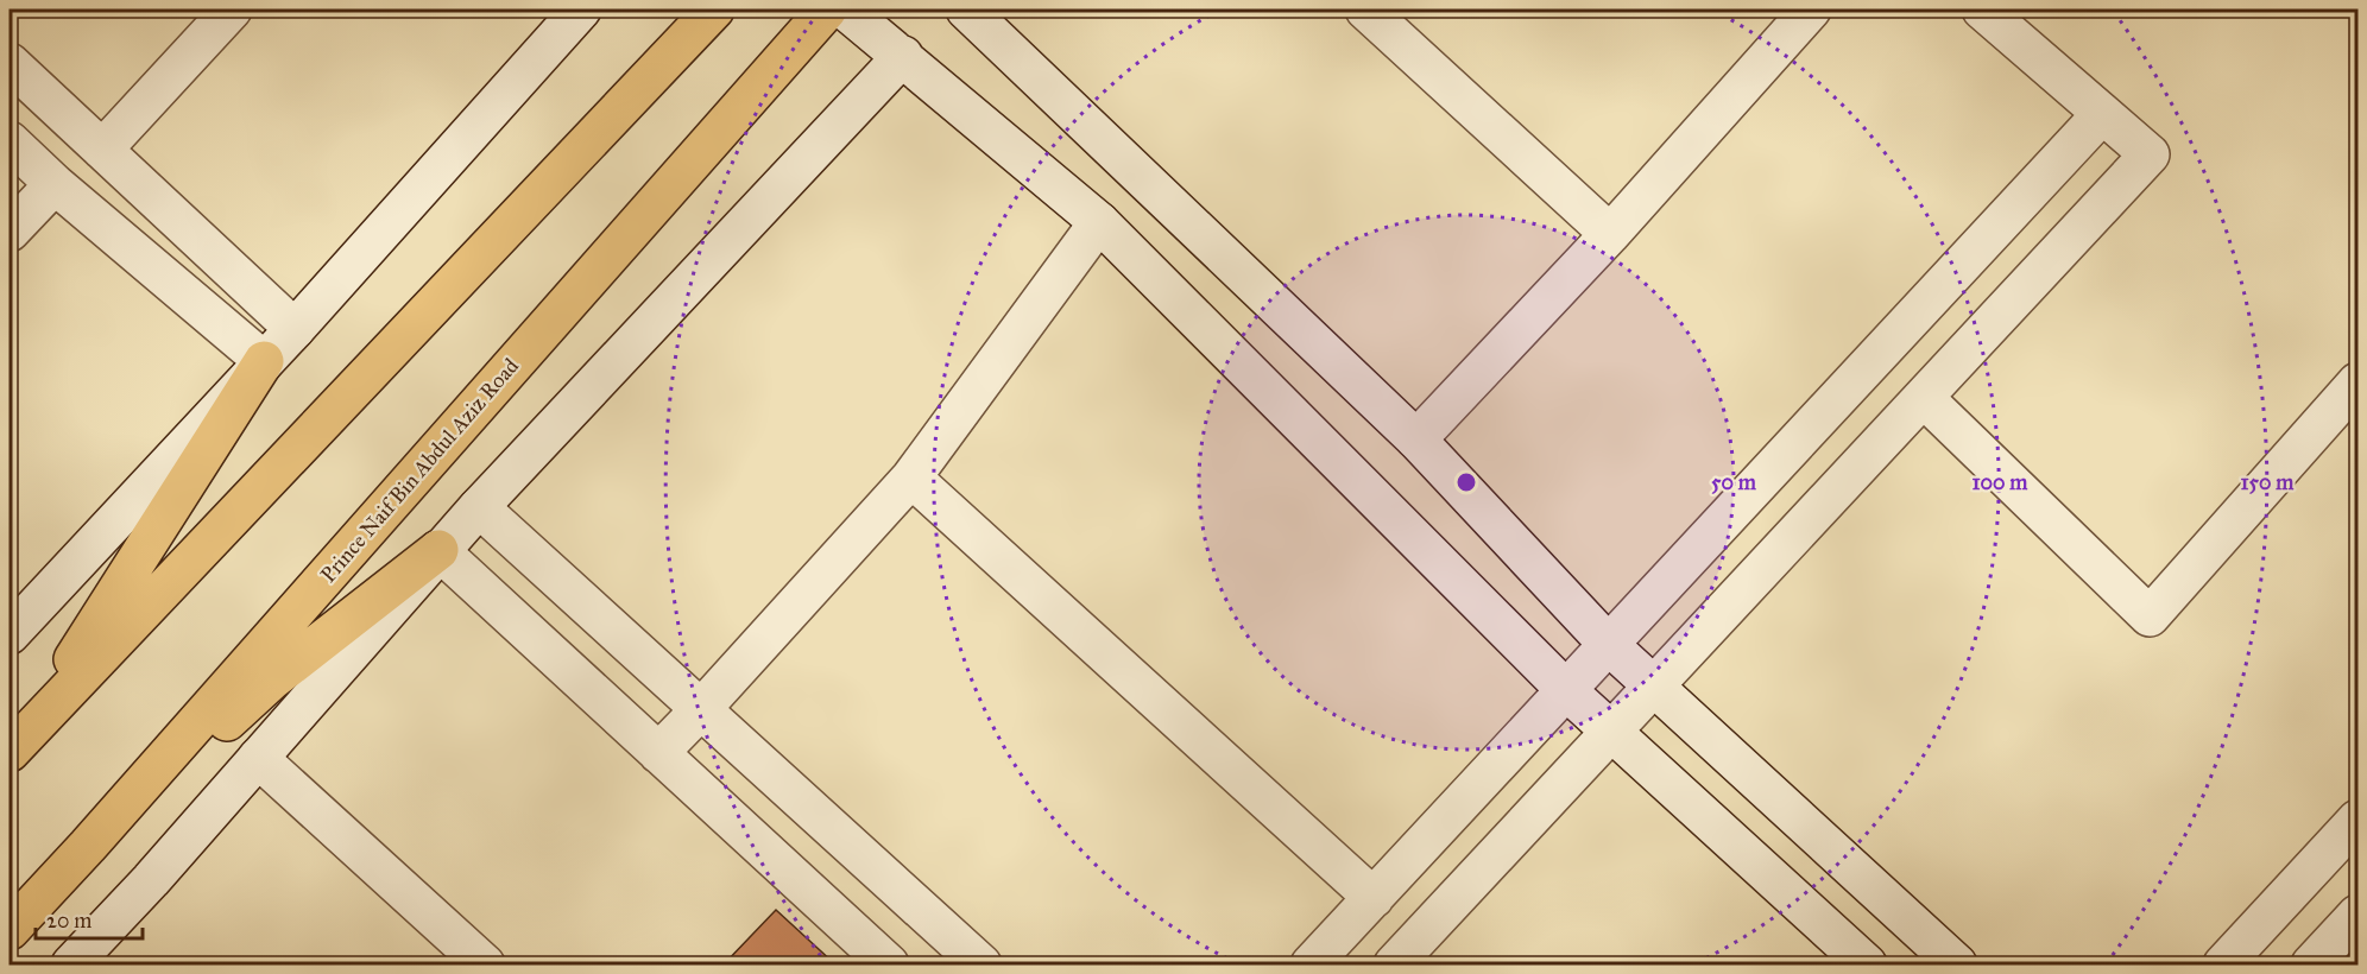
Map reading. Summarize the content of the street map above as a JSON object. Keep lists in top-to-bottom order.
{
  "streets": {
    "highway": ["Prince Naif Bin Abdul Aziz Road"]
  },
  "scale_bar": "20 m",
  "rings": ["50 m", "100 m", "150 m"]
}
